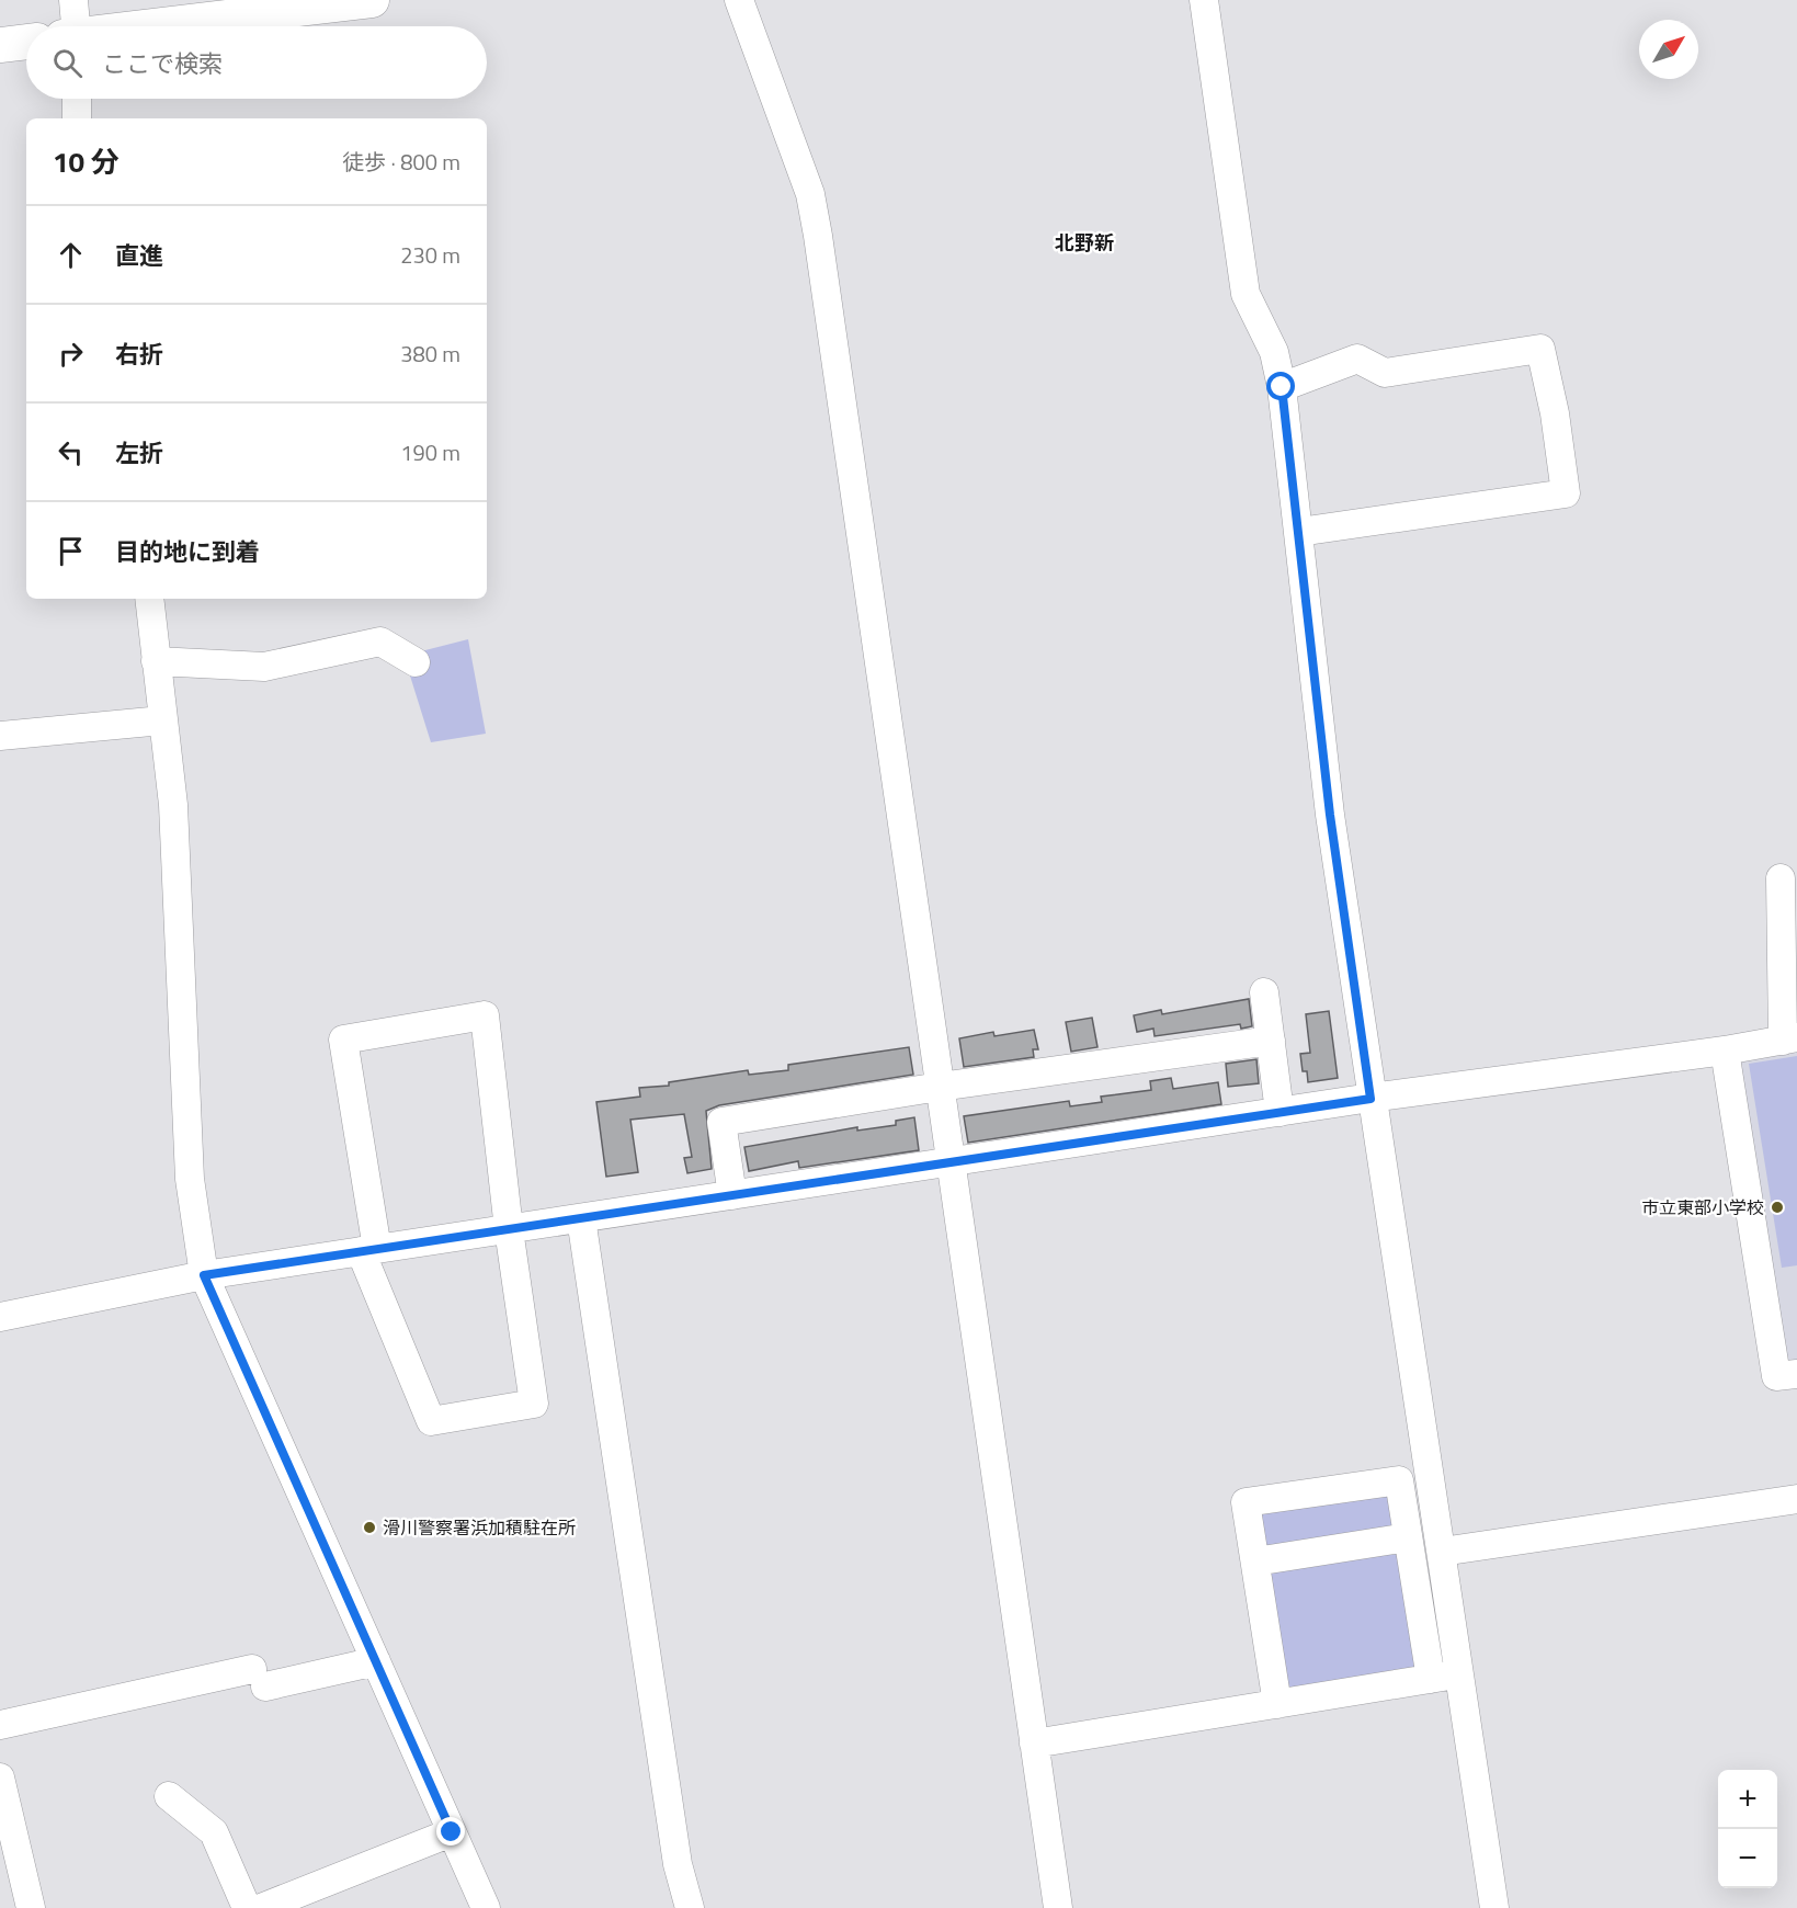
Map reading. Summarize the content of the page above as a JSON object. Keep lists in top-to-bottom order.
{
  "districts": ["北野新"],
  "places": ["市立東部小学校", "滑川警察署浜加積駐在所"],
  "north": "top right",
  "page": {
    "search": "ここで検索",
    "heading": ["10 分", "徒歩 · 800 m"],
    "list": [
      ["直進", "230 m"],
      ["右折", "380 m"],
      ["左折", "190 m"],
      "目的地に到着"
    ],
    "map_buttons": ["+", "−"]
  }
}
